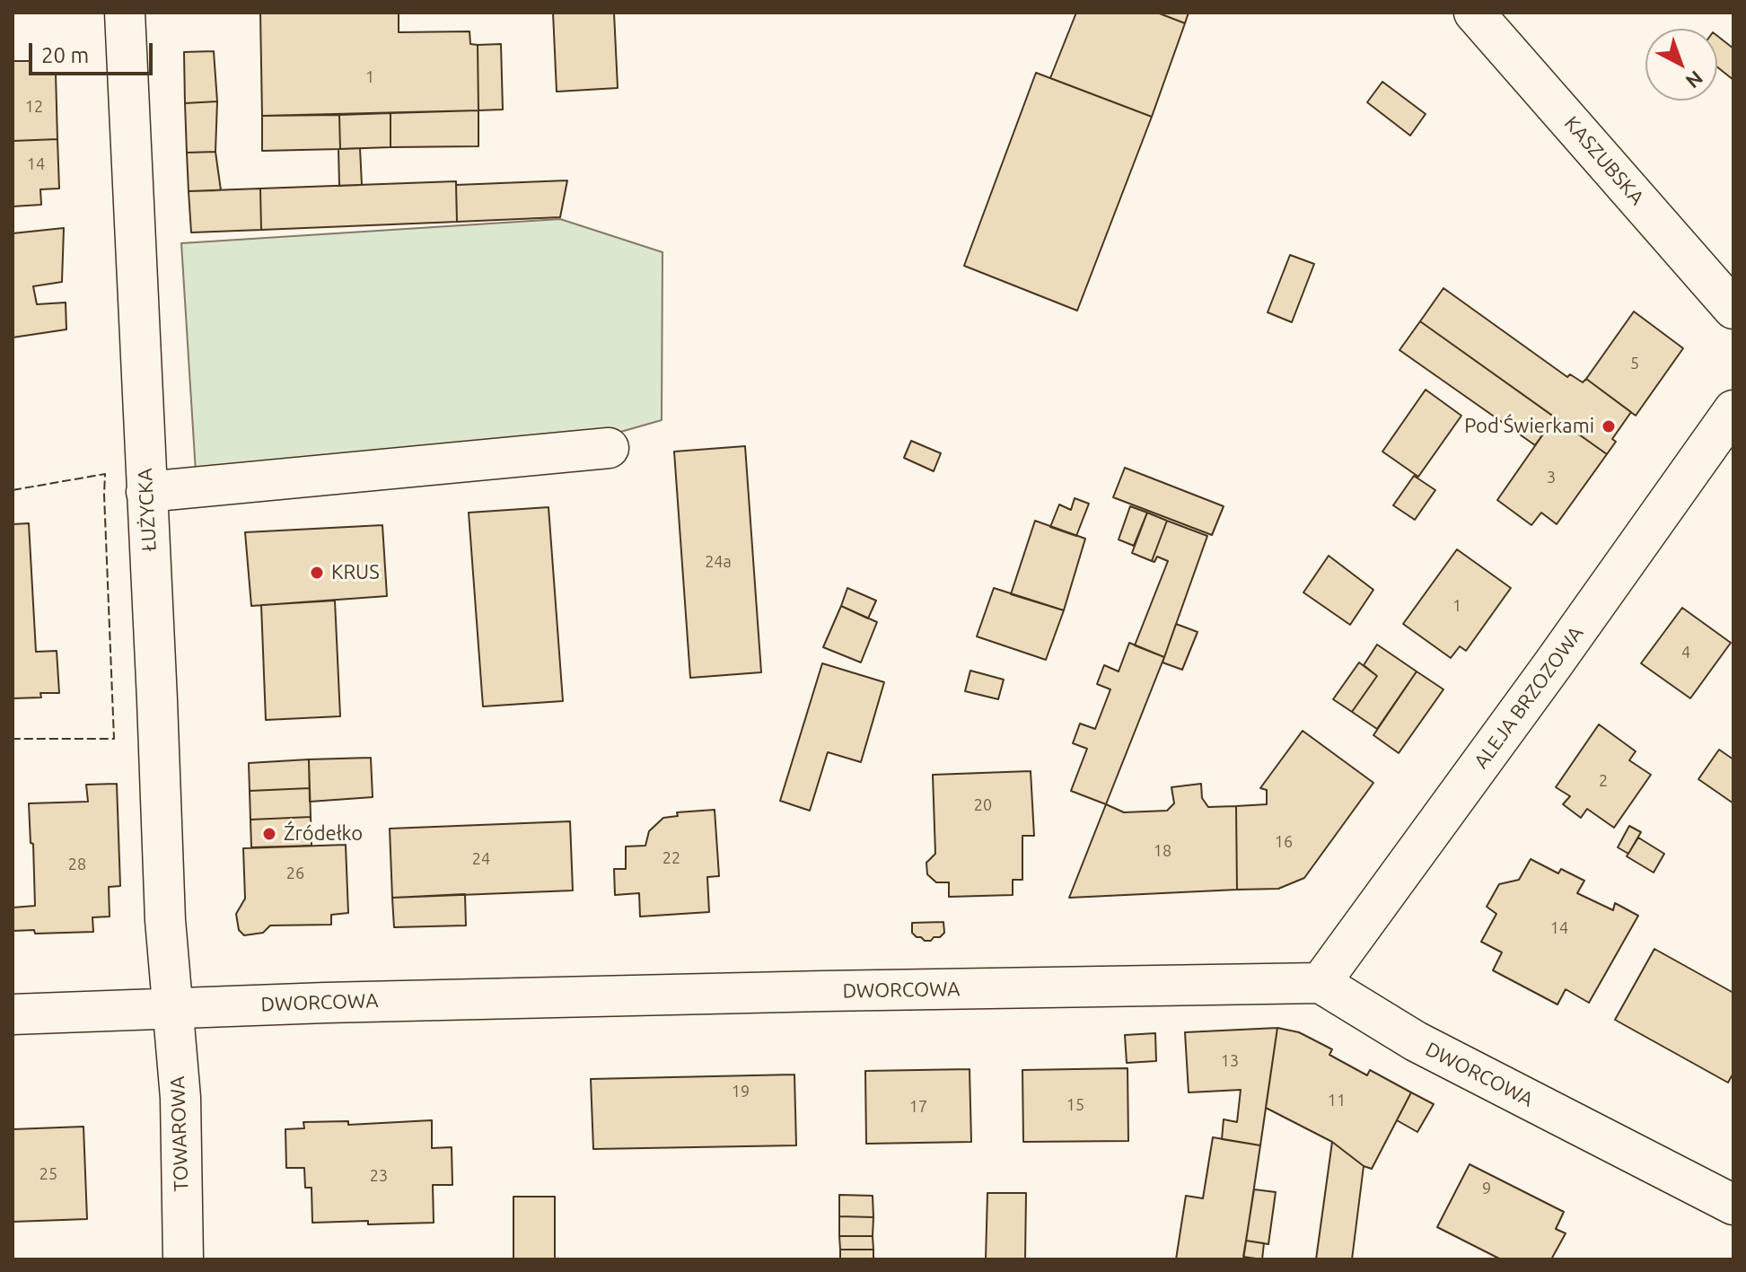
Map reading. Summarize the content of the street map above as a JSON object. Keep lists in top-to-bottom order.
{
  "streets": {
    "street": [
      "KASZUBSKA",
      "ŁUŻYCKA",
      "ALEJA BRZOZOWA",
      "DWORCOWA",
      "TOWAROWA"
    ]
  },
  "crossings": [
    ["ŁUŻYCKA", "DWORCOWA"],
    ["ŁUŻYCKA", "TOWAROWA"],
    ["ALEJA BRZOZOWA", "DWORCOWA"],
    ["DWORCOWA", "TOWAROWA"]
  ],
  "places": ["Pod Świerkami", "KRUS", "Źródełko"],
  "house_numbers": [
    "1",
    "12",
    "14",
    "5",
    "3",
    "24a",
    "1",
    "4",
    "2",
    "20",
    "16",
    "18",
    "22",
    "24",
    "28",
    "26",
    "14",
    "13",
    "19",
    "11",
    "15",
    "17",
    "25",
    "23",
    "9"
  ],
  "scale_bar": "20 m",
  "north": "bottom right"
}
